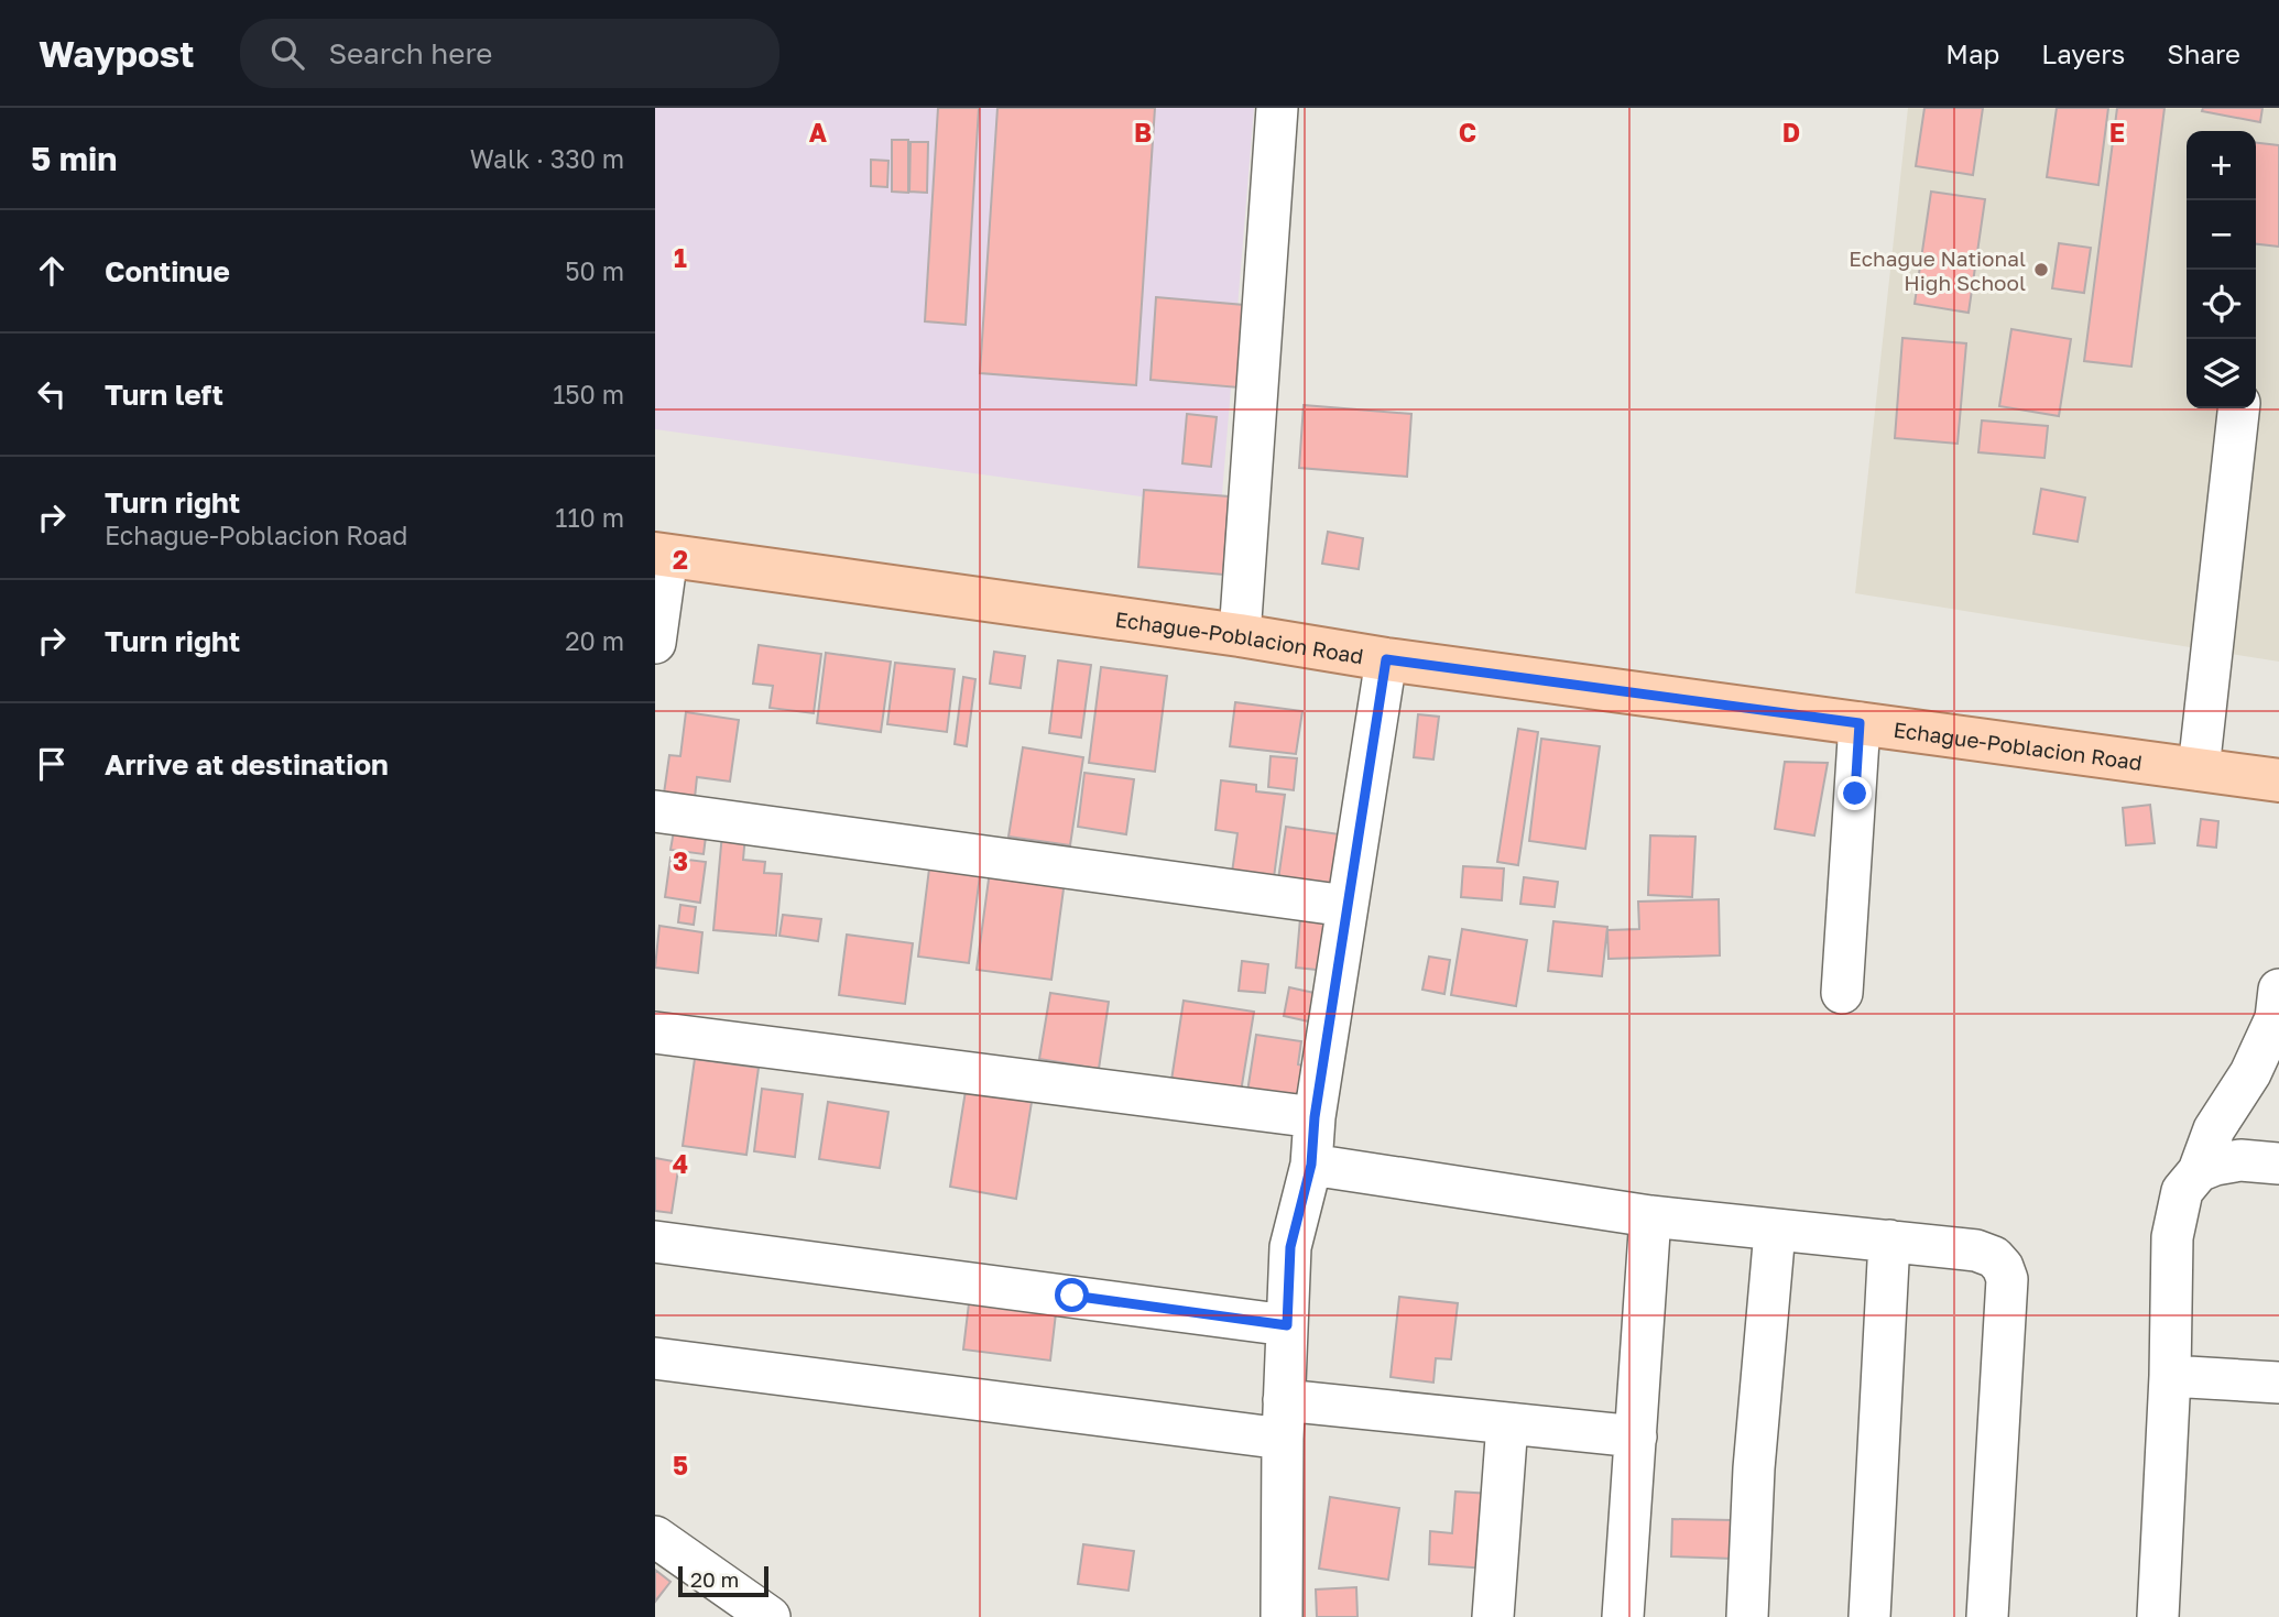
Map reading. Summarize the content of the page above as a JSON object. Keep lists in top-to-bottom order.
{
  "streets": {
    "main road": ["Echague-Poblacion Road"]
  },
  "places": ["Echague National High School"],
  "scale_bar": "20 m",
  "page": {
    "header": "Waypost",
    "search": "Search here",
    "nav": ["Map", "Layers", "Share"],
    "heading": ["5 min", "Walk · 330 m"],
    "map_buttons": ["+", "−"],
    "list": [
      ["Continue", "50 m"],
      ["Turn left", "150 m"],
      ["Turn right", "Echague-Poblacion Road", "110 m"],
      ["Turn right", "20 m"],
      "Arrive at destination"
    ],
    "scale": "20 m"
  },
  "grid": {
    "columns": [
      "A",
      "B",
      "C",
      "D",
      "E"
    ],
    "rows": [
      "1",
      "2",
      "3",
      "4",
      "5"
    ]
  }
}
